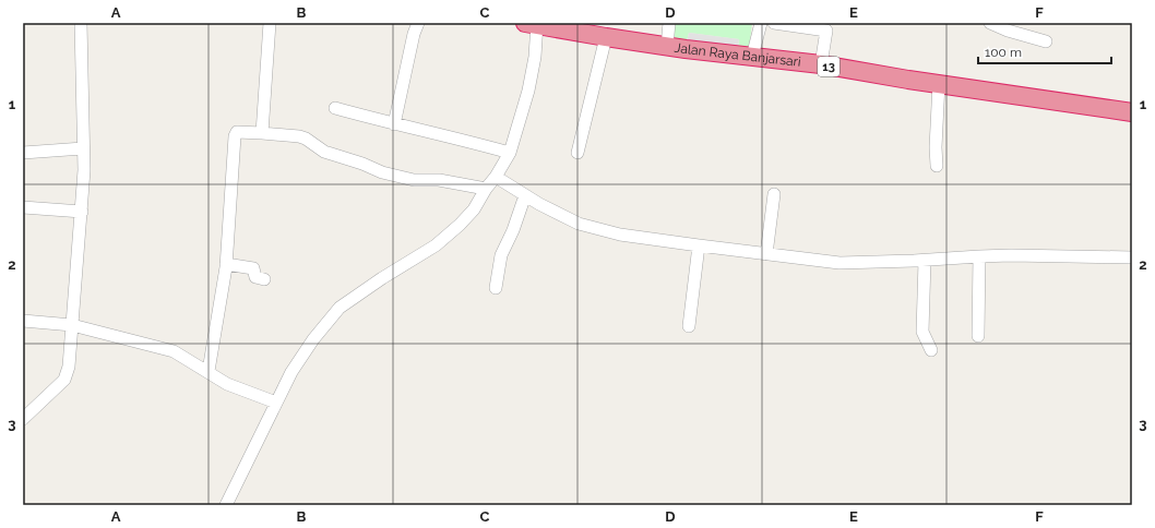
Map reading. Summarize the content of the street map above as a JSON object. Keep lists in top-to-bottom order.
{
  "streets": {
    "highway": ["Jalan Raya Banjarsari", "13"]
  },
  "scale_bar": "100 m",
  "grid": {
    "columns": [
      "A",
      "B",
      "C",
      "D",
      "E",
      "F"
    ],
    "rows": ["1", "2", "3"]
  }
}
